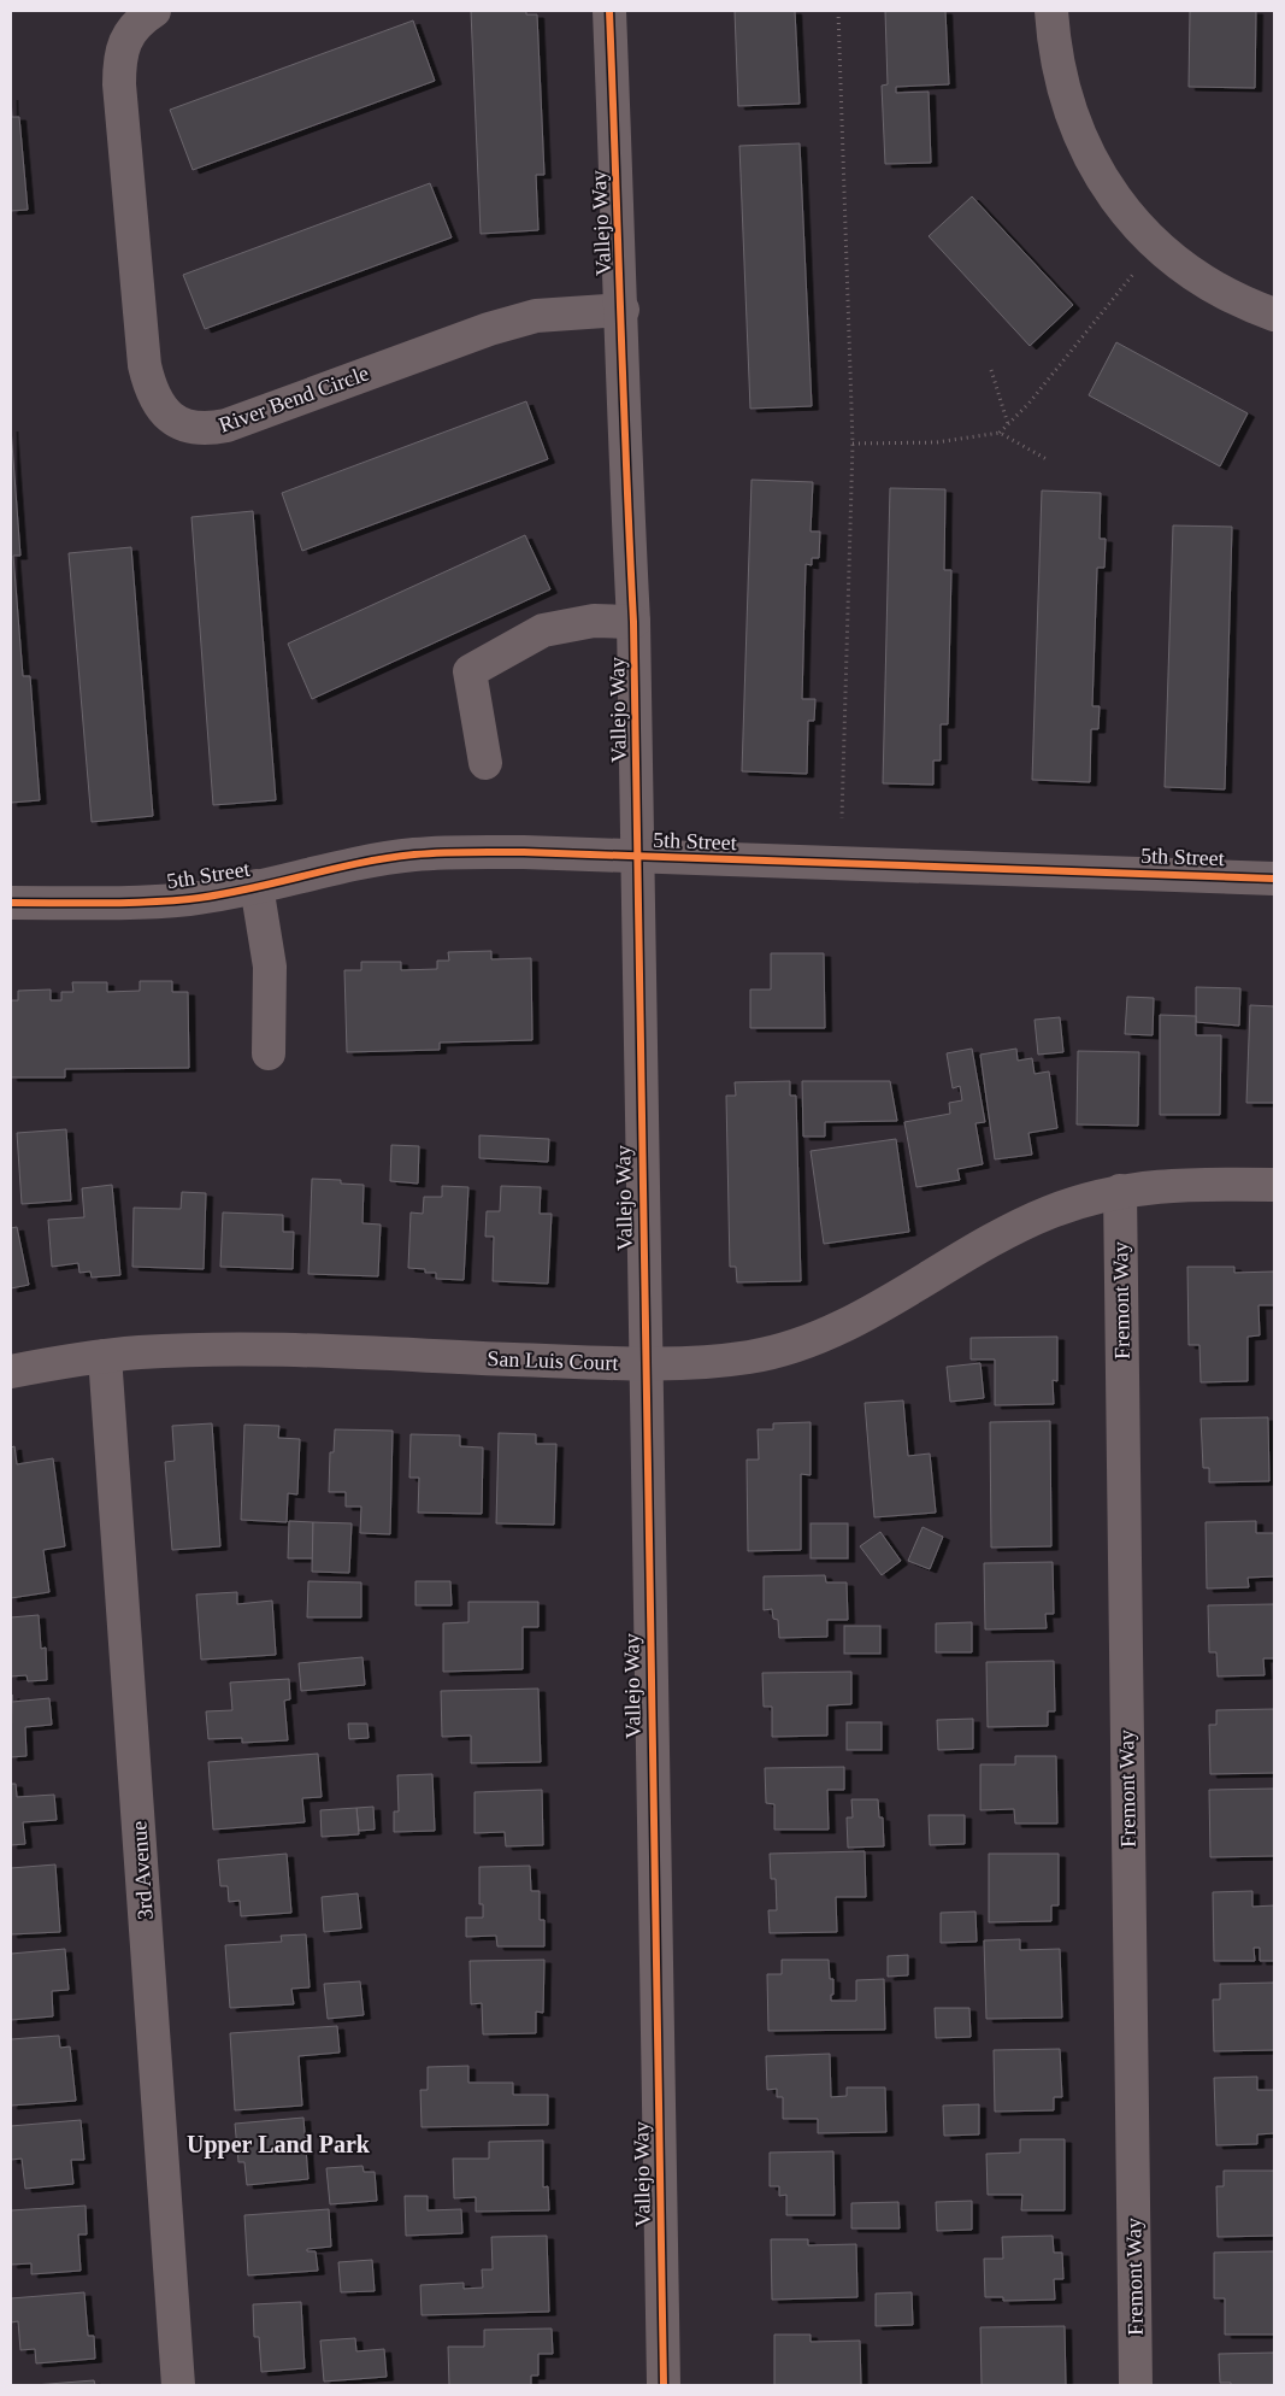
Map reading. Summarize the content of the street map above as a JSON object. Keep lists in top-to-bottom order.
{
  "streets": {
    "street": [
      "Vallejo Way",
      "River Bend Circle",
      "5th Street",
      "Fremont Way",
      "San Luis Court",
      "3rd Avenue"
    ]
  },
  "crossings": [
    ["Vallejo Way", "River Bend Circle"],
    ["Vallejo Way", "5th Street"],
    ["Vallejo Way", "San Luis Court"],
    ["Fremont Way", "San Luis Court"],
    ["San Luis Court", "3rd Avenue"]
  ],
  "districts": ["Upper Land Park"]
}
